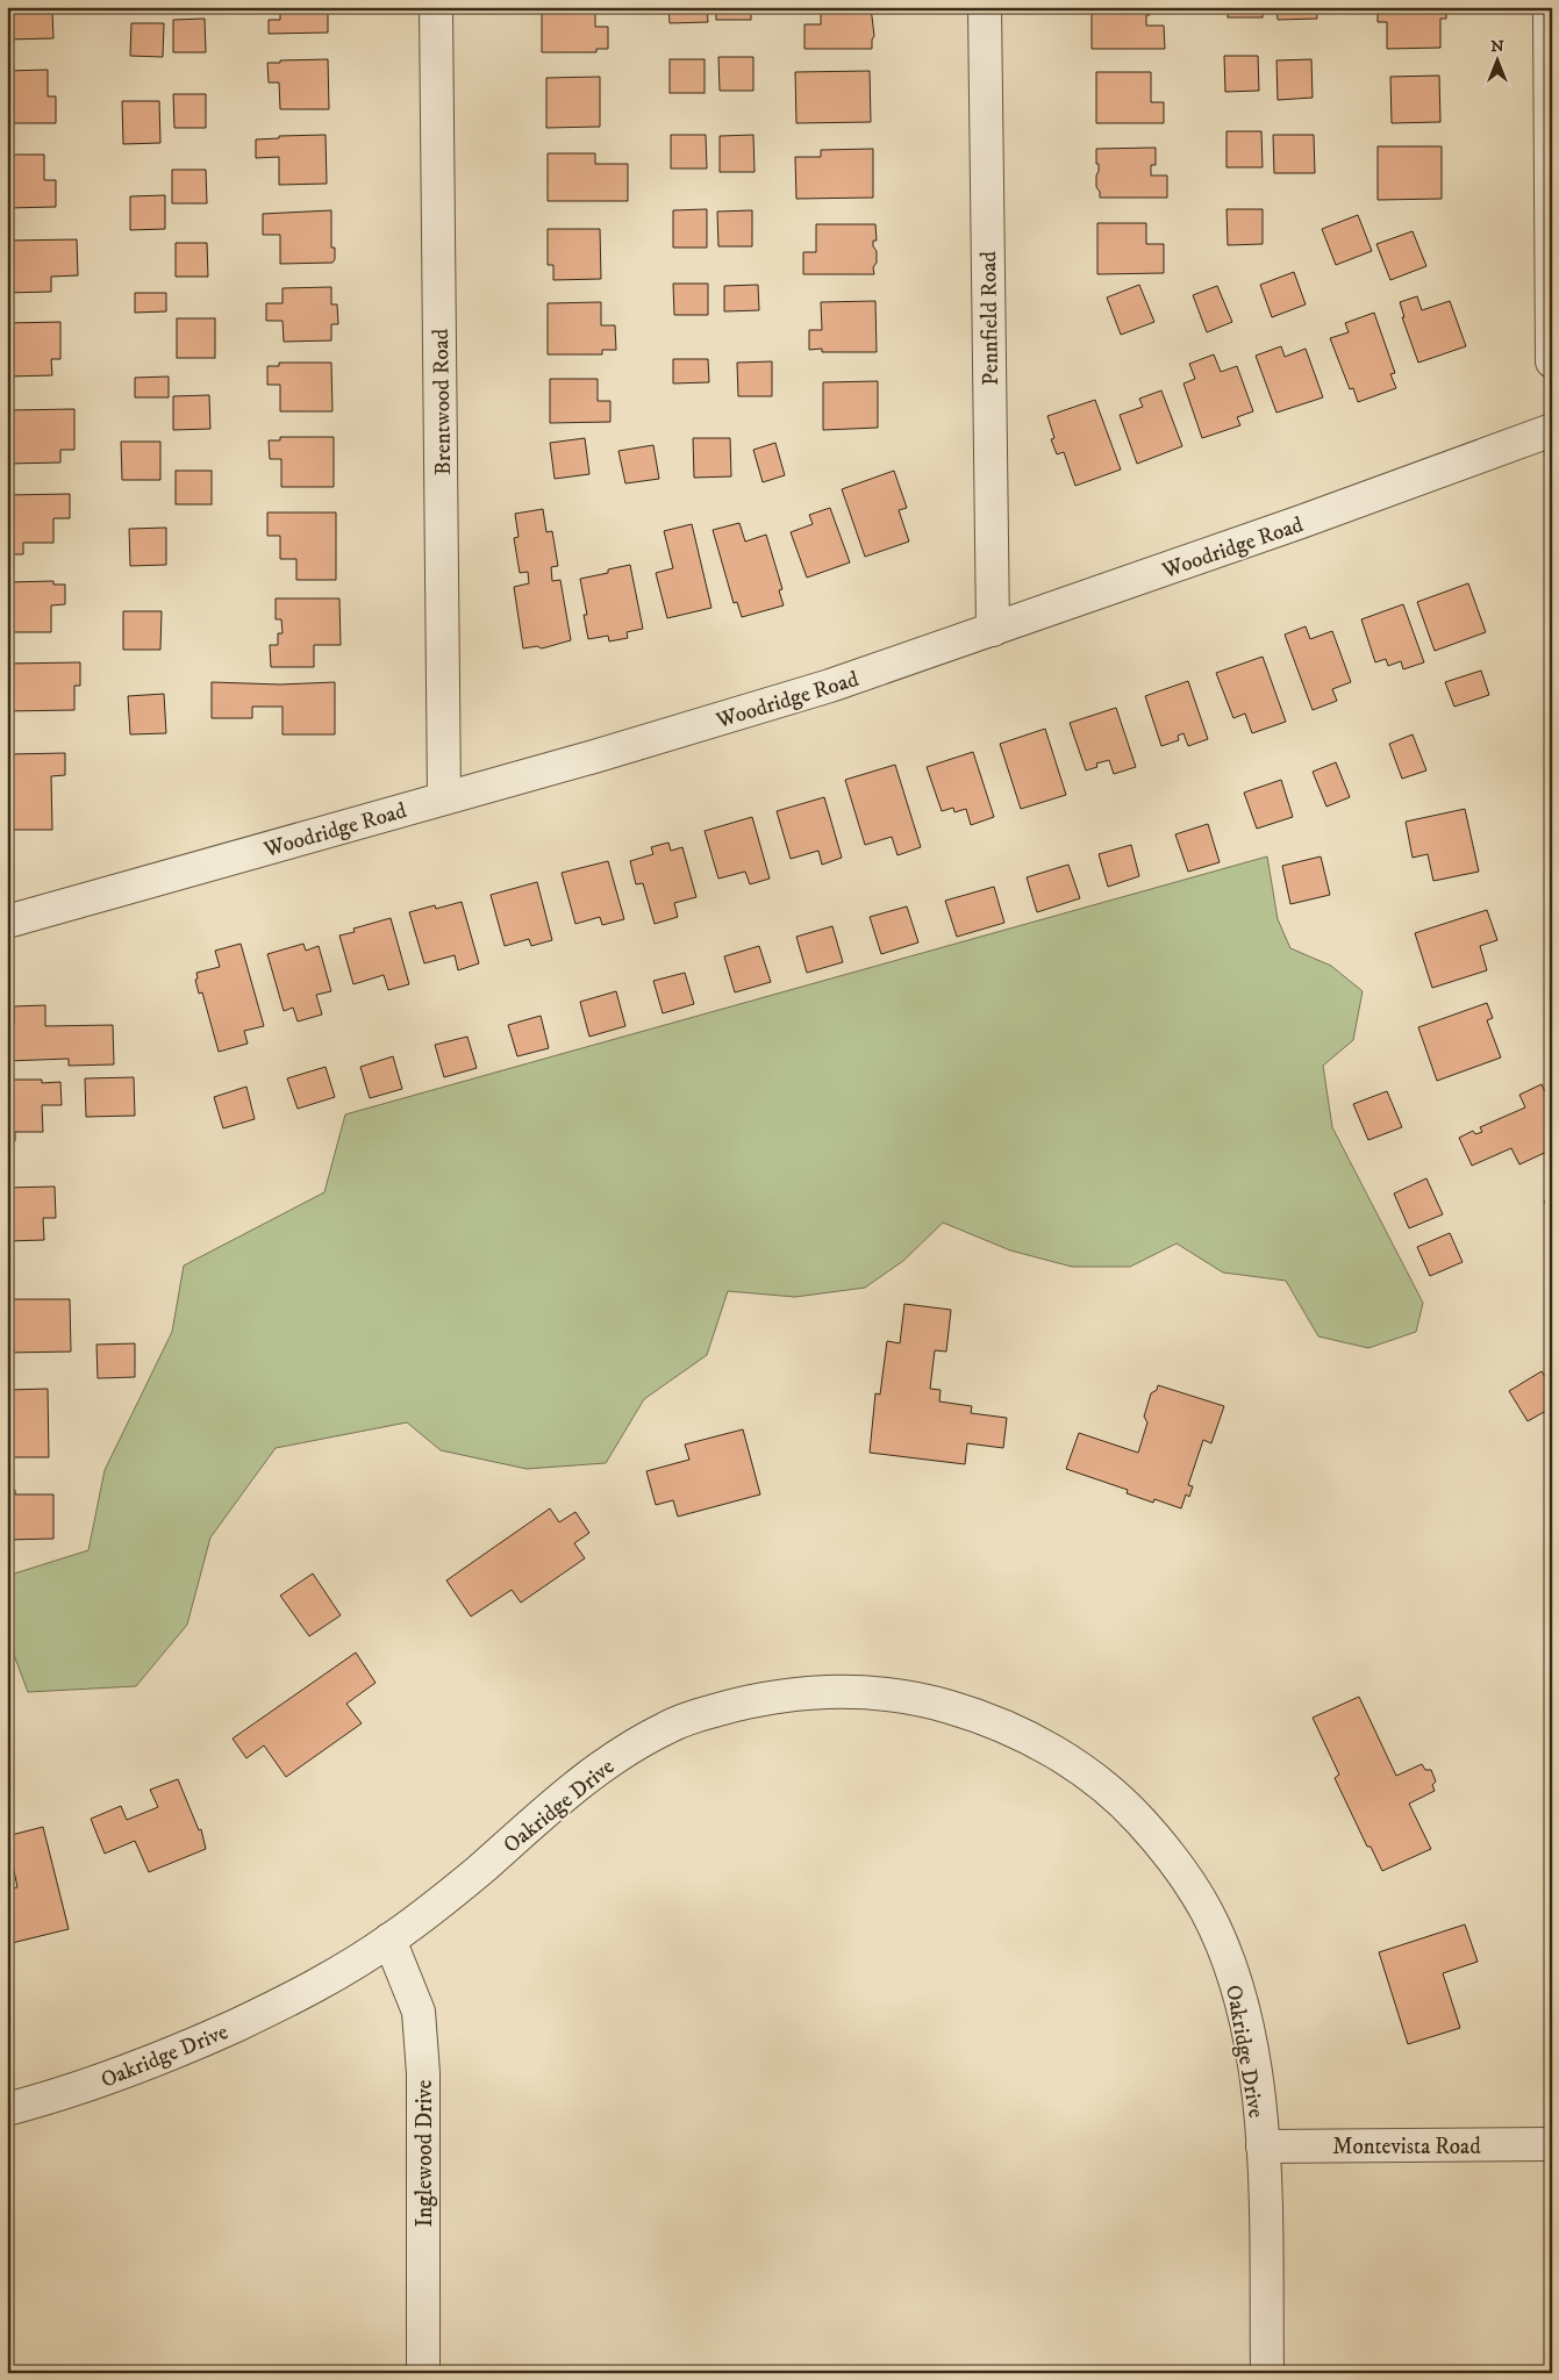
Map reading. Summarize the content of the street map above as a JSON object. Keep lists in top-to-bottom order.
{
  "streets": {
    "street": [
      "Pennfield Road",
      "Brentwood Road",
      "Woodridge Road",
      "Oakridge Drive",
      "Montevista Road",
      "Inglewood Drive"
    ]
  },
  "crossings": [
    ["Pennfield Road", "Woodridge Road"],
    ["Brentwood Road", "Woodridge Road"],
    ["Oakridge Drive", "Montevista Road"],
    ["Oakridge Drive", "Inglewood Drive"]
  ],
  "north": "top"
}
